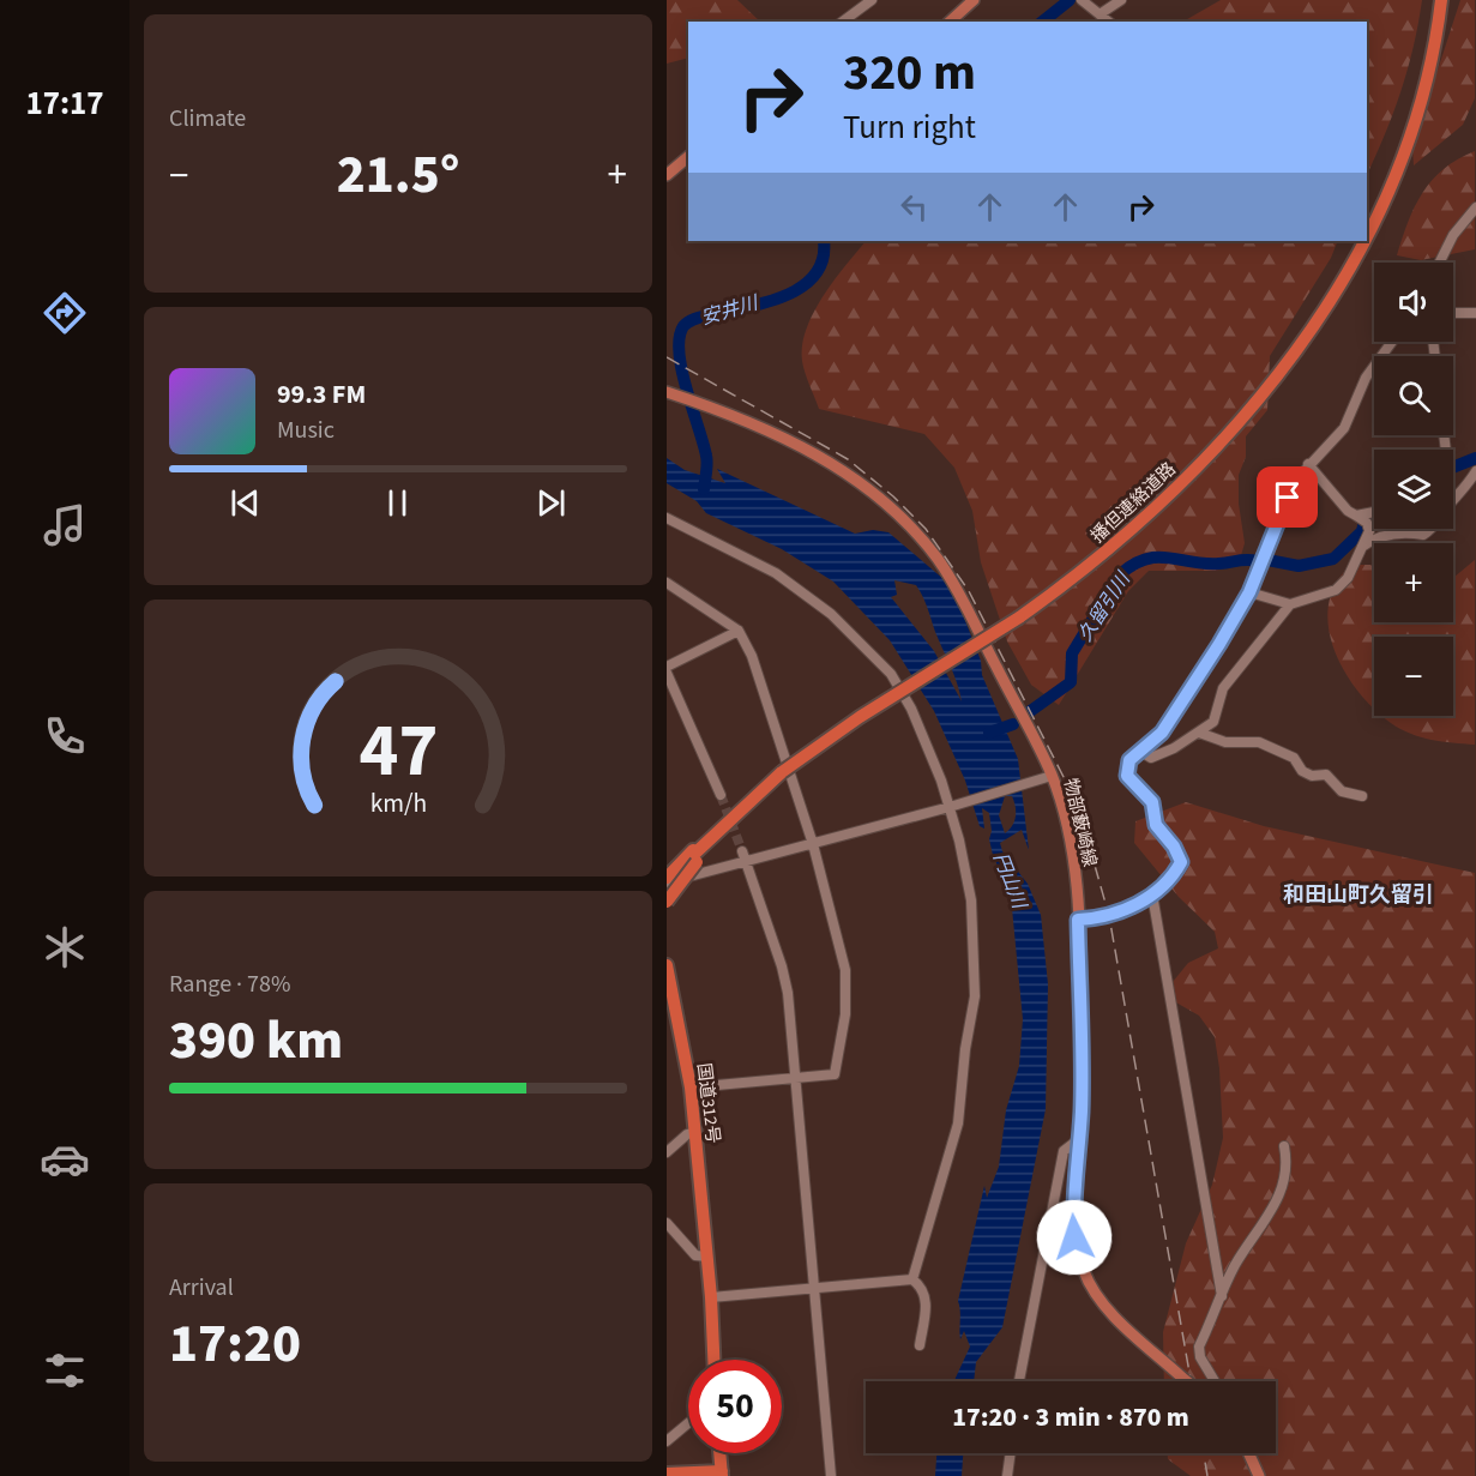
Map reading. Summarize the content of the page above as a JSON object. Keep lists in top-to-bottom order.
{
  "streets": {
    "highway": ["播但連絡道路", "国道312号"],
    "main road": ["物部藪崎線"]
  },
  "districts": ["和田山町久留引"],
  "water": ["安井川", "久留引川", "円山川"],
  "page": {
    "tabs": "17:17",
    "tile": [
      "Climate",
      ["Range · 78%", "390 km"],
      ["Arrival", "17:20"]
    ],
    "turn": ["320 m", "Turn right"],
    "heat": ["−", "21.5°", "+"],
    "map_buttons": ["+", "−"],
    "song": ["99.3 FM", "Music"],
    "limit": "50",
    "trip": "17:20 · 3 min · 870 m",
    "gauge": ["47", "km/h"]
  }
}
